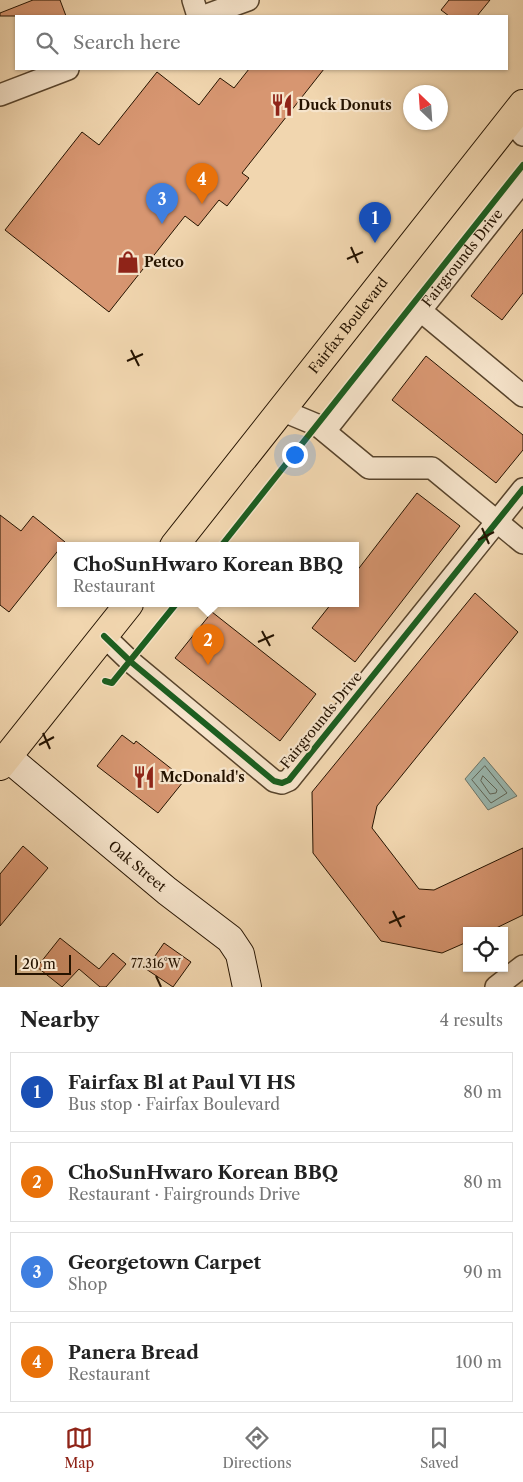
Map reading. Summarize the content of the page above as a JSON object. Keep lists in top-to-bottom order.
{
  "streets": {
    "main road": ["Fairfax Boulevard"],
    "street": ["Fairgrounds Drive", "Oak Street"]
  },
  "places": {
    "restaurant": ["Duck Donuts", "McDonald's"],
    "shop": ["Petco"]
  },
  "scale_bar": "20 m",
  "north": "top left",
  "page": {
    "search": "Search here",
    "pins": [
      "4",
      "3",
      "1",
      "2"
    ],
    "popup": ["ChoSunHwaro Korean BBQ", "Restaurant"],
    "scale": "20 m",
    "heading": ["Nearby", "4 results"],
    "list": [
      {
        "mark": "1",
        "name": "Fairfax Bl at Paul VI HS",
        "note": "Bus stop · Fairfax Boulevard",
        "value": "80 m"
      },
      {
        "mark": "2",
        "name": "ChoSunHwaro Korean BBQ",
        "note": "Restaurant · Fairgrounds Drive",
        "value": "80 m"
      },
      {
        "mark": "3",
        "name": "Georgetown Carpet",
        "note": "Shop",
        "value": "90 m"
      },
      {
        "mark": "4",
        "name": "Panera Bread",
        "note": "Restaurant",
        "value": "100 m"
      }
    ],
    "nav": ["Map", "Directions", "Saved"]
  },
  "coordinates": ["77.316°W"]
}
